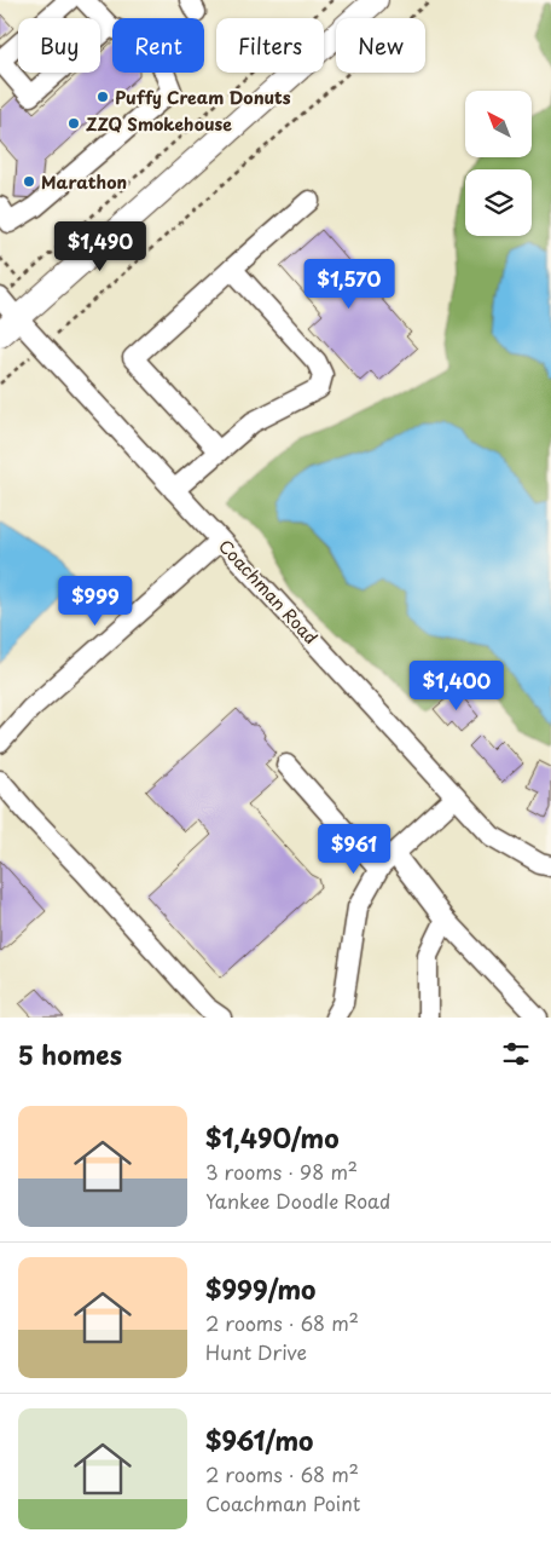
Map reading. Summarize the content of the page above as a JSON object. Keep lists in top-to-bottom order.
{
  "streets": {
    "street": ["Coachman Road"]
  },
  "places": ["Puffy Cream Donuts", "ZZQ Smokehouse", "Marathon"],
  "north": "top left",
  "page": {
    "chip": [
      "Buy",
      "Rent",
      "Filters",
      "New"
    ],
    "price": [
      "$1,490",
      "$1,570",
      "$999",
      "$1,400",
      "$961"
    ],
    "heading": "5 homes",
    "list": [
      {
        "name": "$1,490/mo",
        "note": "3 rooms · 98 m² · Yankee Doodle Road"
      },
      {
        "name": "$999/mo",
        "note": "2 rooms · 68 m² · Hunt Drive"
      },
      {
        "name": "$961/mo",
        "note": "2 rooms · 68 m² · Coachman Point"
      }
    ]
  }
}
